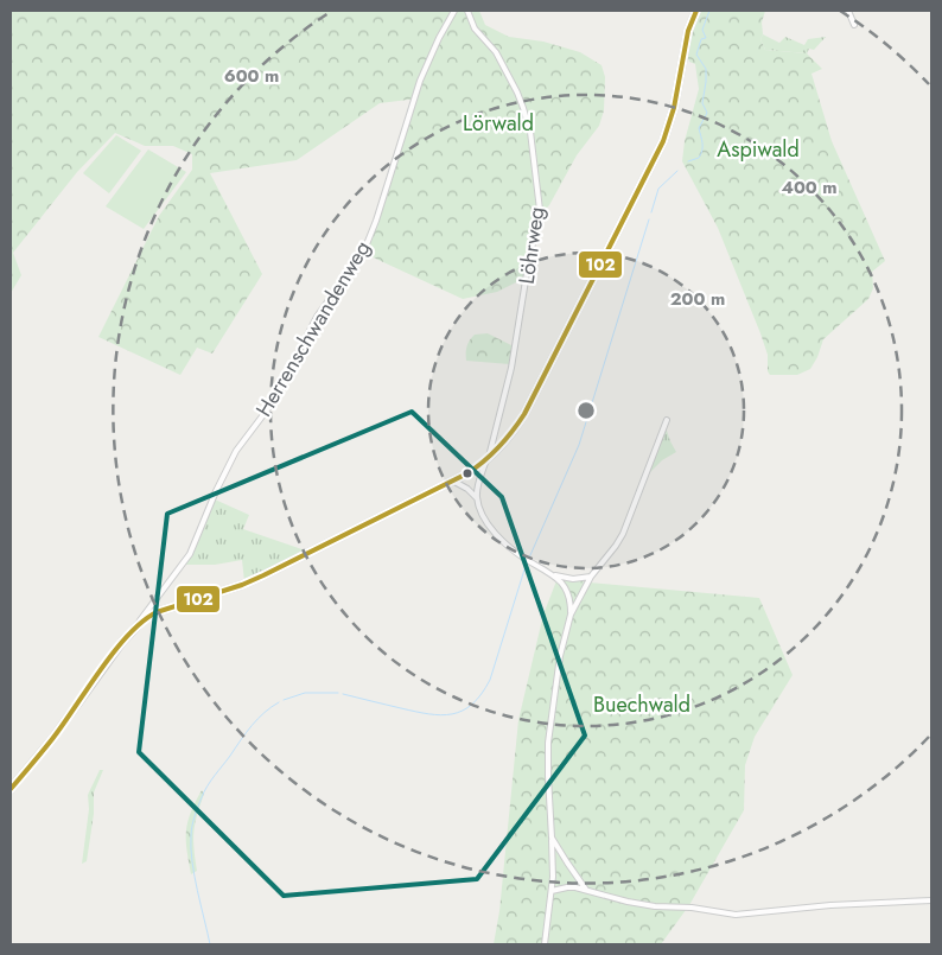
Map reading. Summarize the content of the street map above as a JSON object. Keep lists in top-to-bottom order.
{
  "streets": {
    "street": ["Löhrweg", "Herrenschwandenweg"]
  },
  "parks": ["Lörwald", "Aspiwald", "Buechwald"],
  "lines": ["transit line 102"],
  "rings": ["600 m", "400 m", "200 m"]
}
